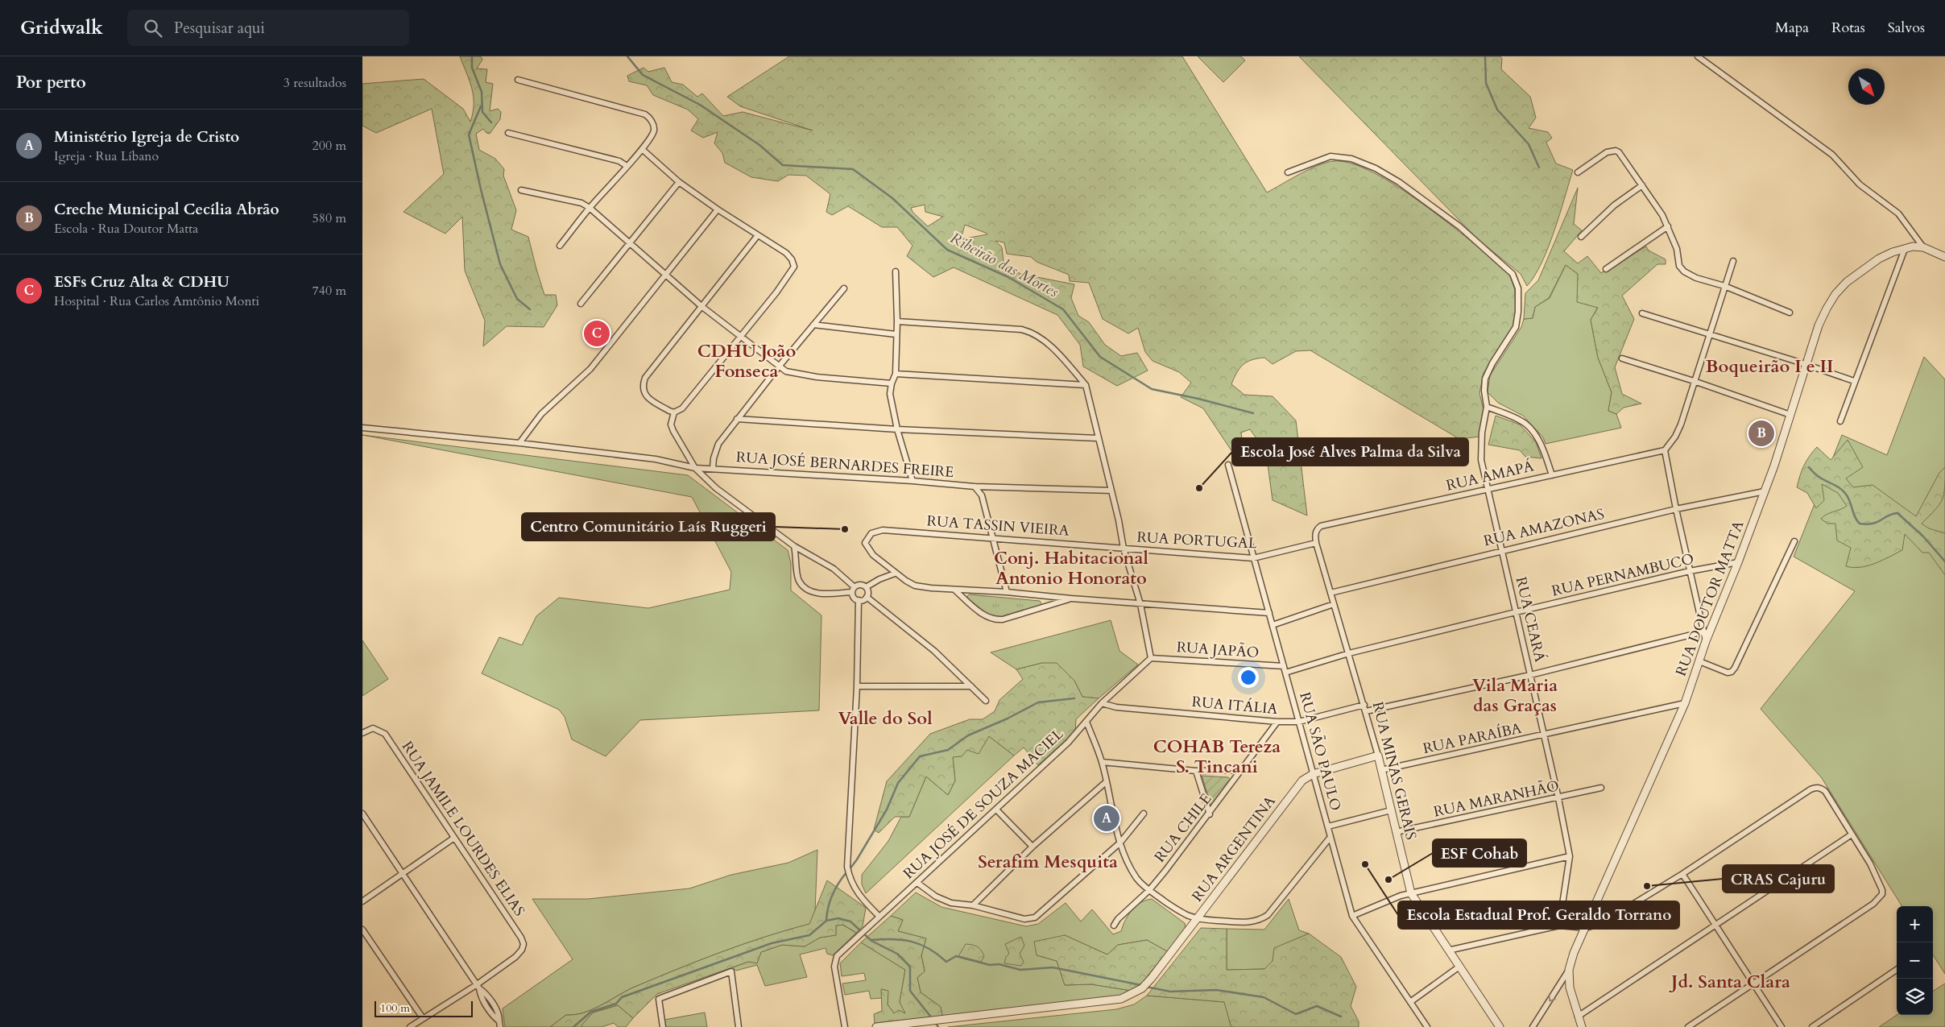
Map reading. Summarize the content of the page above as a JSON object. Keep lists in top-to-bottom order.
{
  "streets": {
    "street": [
      "RUA JOSÉ BERNARDES FREIRE",
      "RUA AMAPÁ",
      "RUA TASSIN VIEIRA",
      "RUA AMAZONAS",
      "RUA PORTUGAL",
      "RUA PERNAMBUCO",
      "RUA DOUTOR MATTA",
      "RUA CEARÁ",
      "RUA JAPÃO",
      "RUA ITÁLIA",
      "RUA PARAÍBA",
      "RUA SÃO PAULO",
      "RUA MINAS GERAIS",
      "RUA MARANHÃO",
      "RUA JOSÉ DE SOUZA MACIEL",
      "RUA CHILE",
      "RUA JAMILE LOURDES ELIAS",
      "RUA ARGENTINA"
    ]
  },
  "crossings": [
    ["RUA AMAPÁ", "RUA PORTUGAL"],
    ["RUA AMAPÁ", "RUA CEARÁ"],
    ["RUA AMAPÁ", "RUA MINAS GERAIS"],
    ["RUA TASSIN VIEIRA", "RUA PORTUGAL"],
    ["RUA AMAZONAS", "RUA DOUTOR MATTA"],
    ["RUA AMAZONAS", "RUA CEARÁ"],
    ["RUA AMAZONAS", "RUA MINAS GERAIS"],
    ["RUA PORTUGAL", "RUA SÃO PAULO"],
    ["RUA PORTUGAL", "RUA MINAS GERAIS"],
    ["RUA PERNAMBUCO", "RUA DOUTOR MATTA"],
    ["RUA PERNAMBUCO", "RUA CEARÁ"],
    ["RUA PERNAMBUCO", "RUA MINAS GERAIS"],
    ["RUA DOUTOR MATTA", "RUA PARAÍBA"],
    ["RUA CEARÁ", "RUA PARAÍBA"],
    ["RUA CEARÁ", "RUA MARANHÃO"],
    ["RUA JAPÃO", "RUA SÃO PAULO"],
    ["RUA JAPÃO", "RUA JOSÉ DE SOUZA MACIEL"],
    ["RUA ITÁLIA", "RUA SÃO PAULO"],
    ["RUA ITÁLIA", "RUA MINAS GERAIS"],
    ["RUA ITÁLIA", "RUA JOSÉ DE SOUZA MACIEL"],
    ["RUA ITÁLIA", "RUA CHILE"],
    ["RUA PARAÍBA", "RUA MINAS GERAIS"],
    ["RUA SÃO PAULO", "RUA ARGENTINA"],
    ["RUA MINAS GERAIS", "RUA MARANHÃO"],
    ["RUA MINAS GERAIS", "RUA ARGENTINA"]
  ],
  "districts": [
    "CDHU João Fonseca",
    "Boqueirão I e II",
    "Conj. Habitacional Antonio Honorato",
    "Vila Maria das Graças",
    "Valle do Sol",
    "COHAB Tereza S. Tincani",
    "Serafim Mesquita",
    "Jd. Santa Clara"
  ],
  "water": ["Ribeirão das Mortes"],
  "places": [
    "Escola José Alves Palma da Silva",
    "Centro Comunitário Laís Ruggeri",
    "Escola Estadual Prof. Geraldo Torrano",
    "ESF Cohab",
    "CRAS Cajuru"
  ],
  "scale_bar": "100 m",
  "north": "bottom right",
  "page": {
    "header": "Gridwalk",
    "search": "Pesquisar aqui",
    "nav": ["Mapa", "Rotas", "Salvos"],
    "heading": ["Por perto", "3 resultados"],
    "list": [
      {
        "mark": "A",
        "name": "Ministério Igreja de Cristo",
        "note": "Igreja · Rua Líbano",
        "value": "200 m"
      },
      {
        "mark": "B",
        "name": "Creche Municipal Cecília Abrão",
        "note": "Escola · Rua Doutor Matta",
        "value": "580 m"
      },
      {
        "mark": "C",
        "name": "ESFs Cruz Alta & CDHU",
        "note": "Hospital · Rua Carlos Amtônio Monti",
        "value": "740 m"
      }
    ],
    "pins": ["C", "B", "A"],
    "map_buttons": ["+", "−"],
    "scale": "100 m"
  }
}
